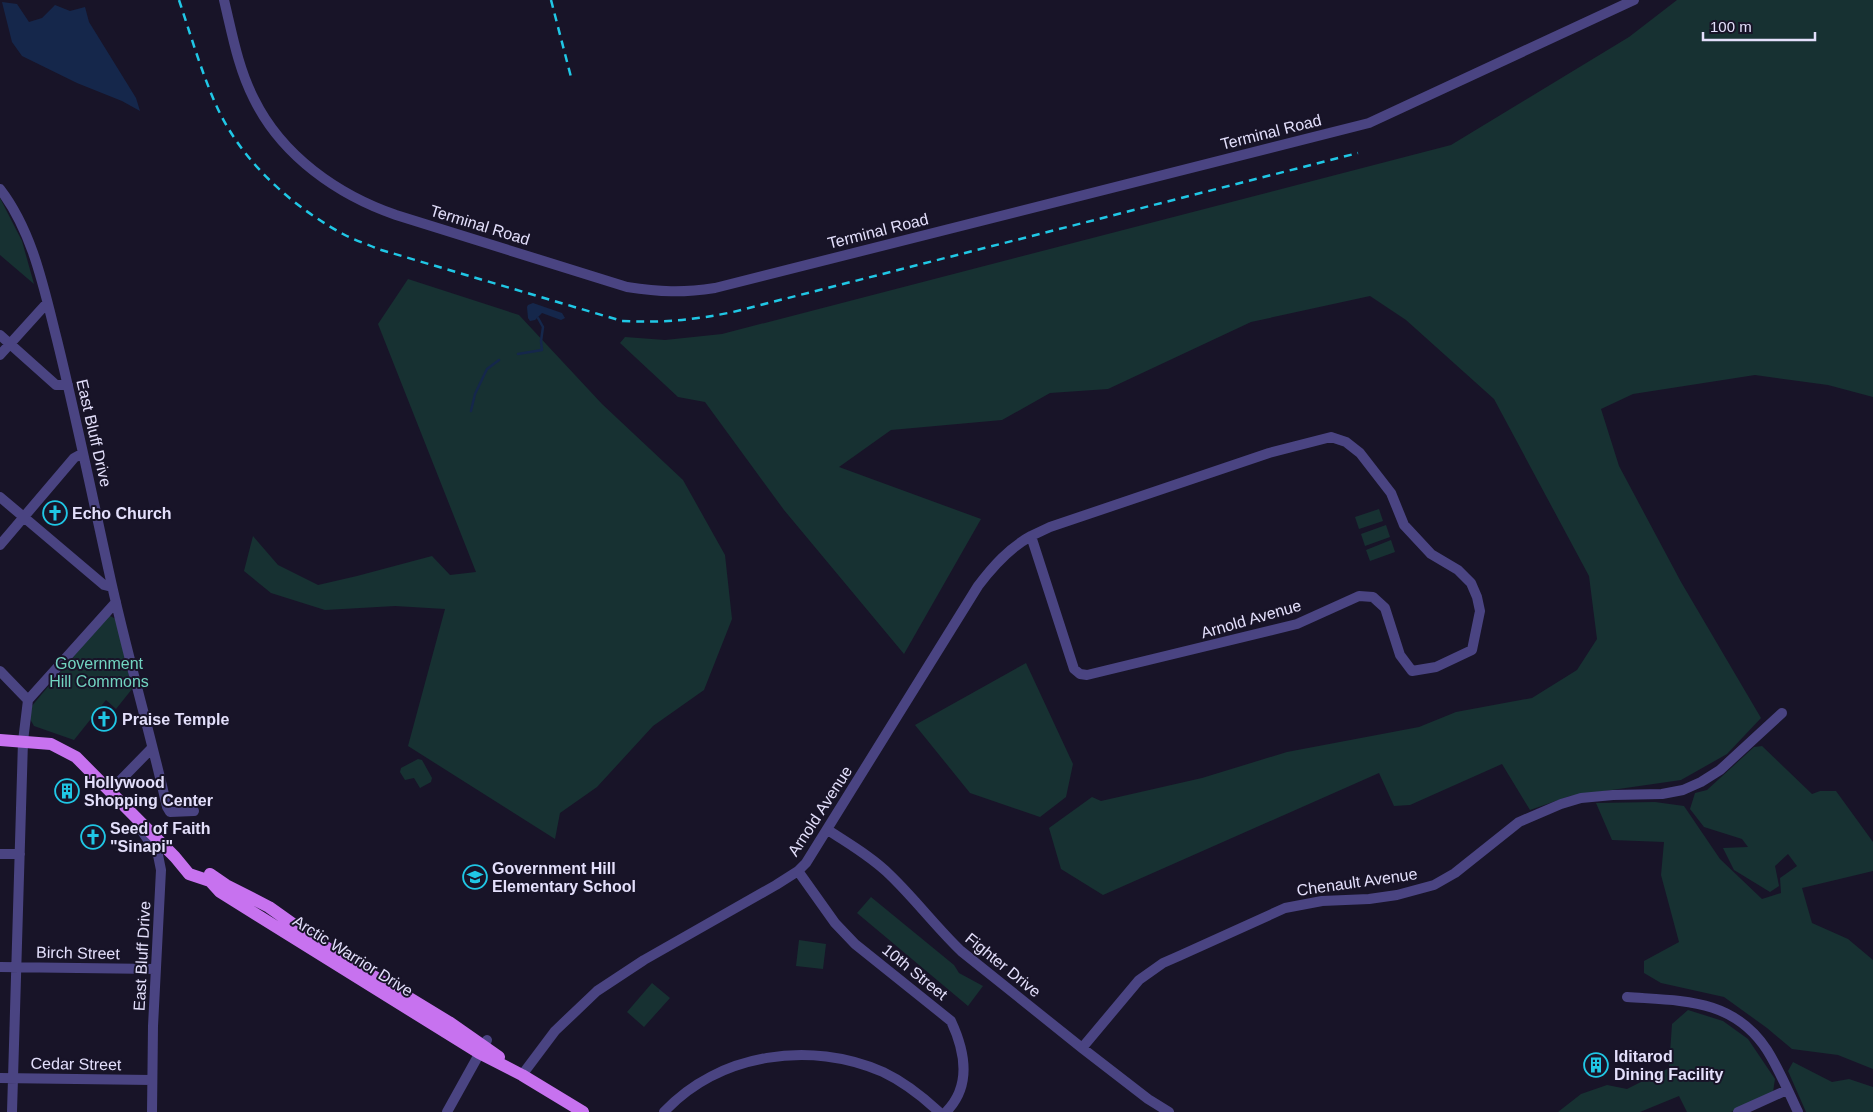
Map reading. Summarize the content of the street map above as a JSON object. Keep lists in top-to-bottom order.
{
  "streets": {
    "main road": ["Arctic Warrior Drive"],
    "street": [
      "Terminal Road",
      "East Bluff Drive",
      "Arnold Avenue",
      "Chenault Avenue",
      "Birch Street",
      "Fighter Drive",
      "10th Street",
      "Cedar Street"
    ]
  },
  "crossings": [
    ["East Bluff Drive", "Birch Street"],
    ["East Bluff Drive", "Arctic Warrior Drive"],
    ["East Bluff Drive", "Cedar Street"],
    ["Arnold Avenue", "Arctic Warrior Drive"],
    ["Arnold Avenue", "Fighter Drive"],
    ["Arnold Avenue", "10th Street"],
    ["Chenault Avenue", "Fighter Drive"]
  ],
  "parks": ["Government Hill Commons"],
  "places": {
    "church": ["Echo Church", "Praise Temple", "Seed of Faith \"Sinapi\""],
    "building": ["Hollywood Shopping Center", "Iditarod Dining Facility"],
    "school or university": ["Government Hill Elementary School"]
  },
  "scale_bar": "100 m"
}
